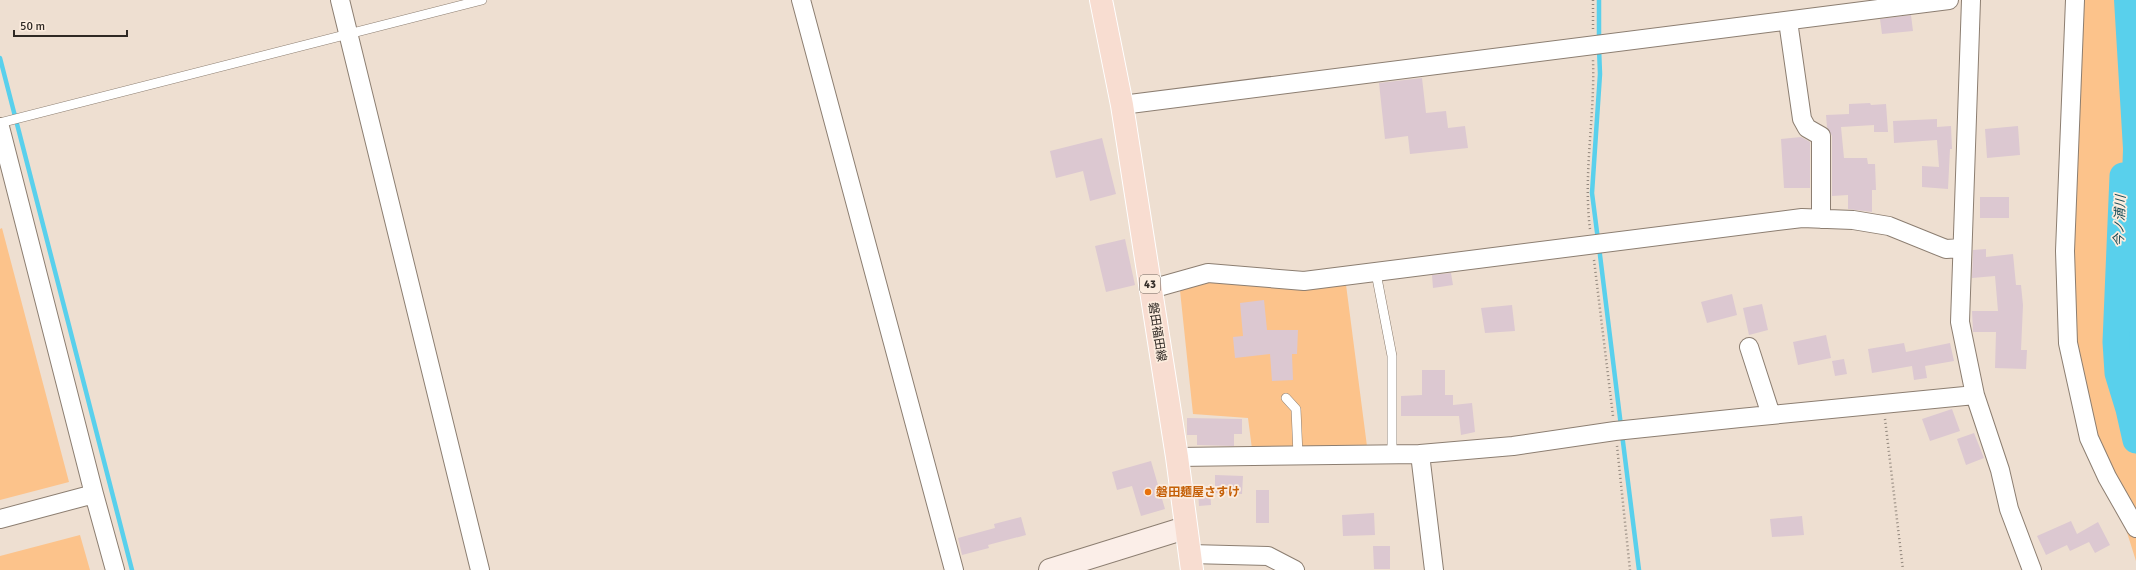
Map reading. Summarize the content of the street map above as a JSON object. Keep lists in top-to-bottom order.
{
  "streets": {
    "main road": ["43", "磐田福田線"]
  },
  "water": ["今ノ浦川"],
  "places": ["磐田麺屋さすけ"],
  "scale_bar": "50 m"
}
